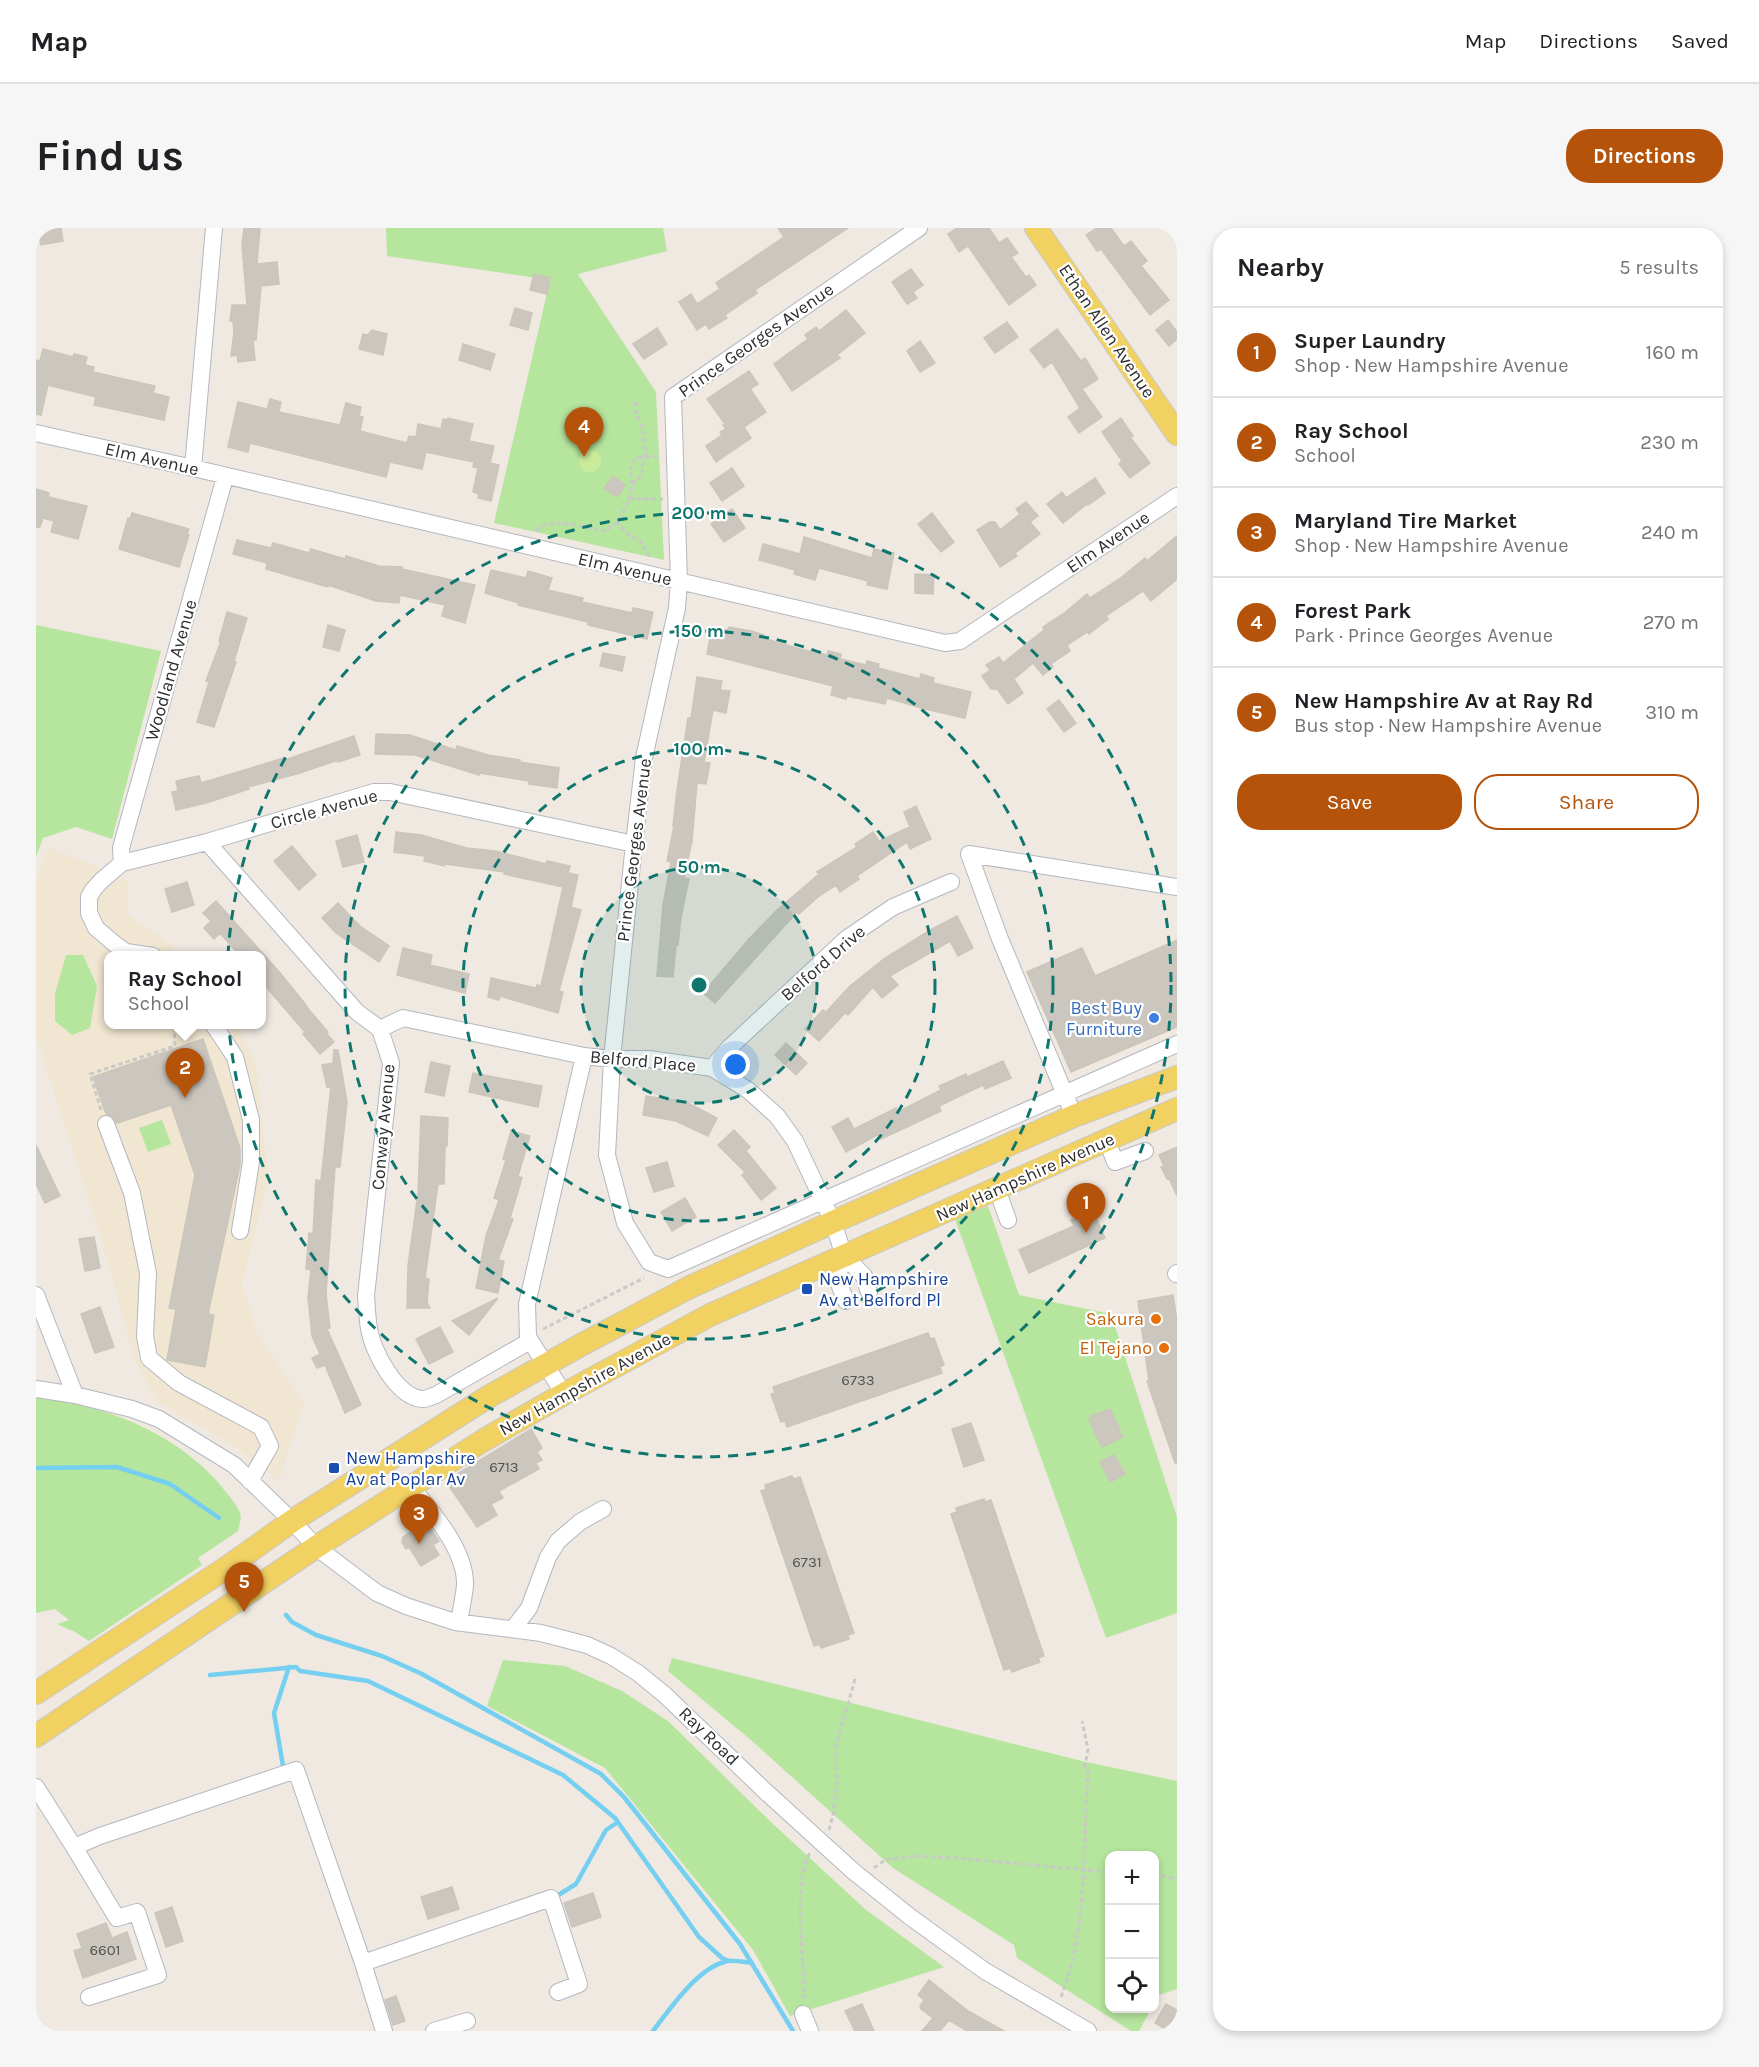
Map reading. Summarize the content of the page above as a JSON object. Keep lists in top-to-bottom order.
{
  "streets": {
    "main road": ["Ethan Allen Avenue", "New Hampshire Avenue"],
    "street": [
      "Prince Georges Avenue",
      "Elm Avenue",
      "Woodland Avenue",
      "Circle Avenue",
      "Belford Drive",
      "Belford Place",
      "Conway Avenue",
      "Ray Road"
    ]
  },
  "crossings": [
    ["Prince Georges Avenue", "Elm Avenue"],
    ["Prince Georges Avenue", "Circle Avenue"],
    ["Prince Georges Avenue", "Belford Place"],
    ["Elm Avenue", "Woodland Avenue"],
    ["Woodland Avenue", "Circle Avenue"],
    ["Belford Drive", "Belford Place"],
    ["Belford Place", "Conway Avenue"],
    ["Belford Place", "New Hampshire Avenue"],
    ["New Hampshire Avenue", "Ray Road"]
  ],
  "places": {
    "other": ["Best Buy Furniture", "Sakura", "El Tejano"],
    "transit": ["New Hampshire Av at Belford Pl", "New Hampshire Av at Poplar Av"]
  },
  "house_numbers": [
    "6733",
    "6713",
    "6731",
    "6601"
  ],
  "page": {
    "header": "Map",
    "nav": ["Map", "Directions", "Saved"],
    "buttons": [
      "Directions",
      ["Save", "Share"]
    ],
    "title": "Find us",
    "heading": ["Nearby", "5 results"],
    "list": [
      {
        "mark": "1",
        "name": "Super Laundry",
        "note": "Shop · New Hampshire Avenue",
        "value": "160 m"
      },
      {
        "mark": "2",
        "name": "Ray School",
        "note": "School",
        "value": "230 m"
      },
      {
        "mark": "3",
        "name": "Maryland Tire Market",
        "note": "Shop · New Hampshire Avenue",
        "value": "240 m"
      },
      {
        "mark": "4",
        "name": "Forest Park",
        "note": "Park · Prince Georges Avenue",
        "value": "270 m"
      },
      {
        "mark": "5",
        "name": "New Hampshire Av at Ray Rd",
        "note": "Bus stop · New Hampshire Avenue",
        "value": "310 m"
      }
    ],
    "pins": [
      "4",
      "2",
      "1",
      "3",
      "5"
    ],
    "popup": ["Ray School", "School"],
    "map_buttons": ["+", "−"]
  },
  "rings": [
    "200 m",
    "150 m",
    "100 m",
    "50 m"
  ]
}
